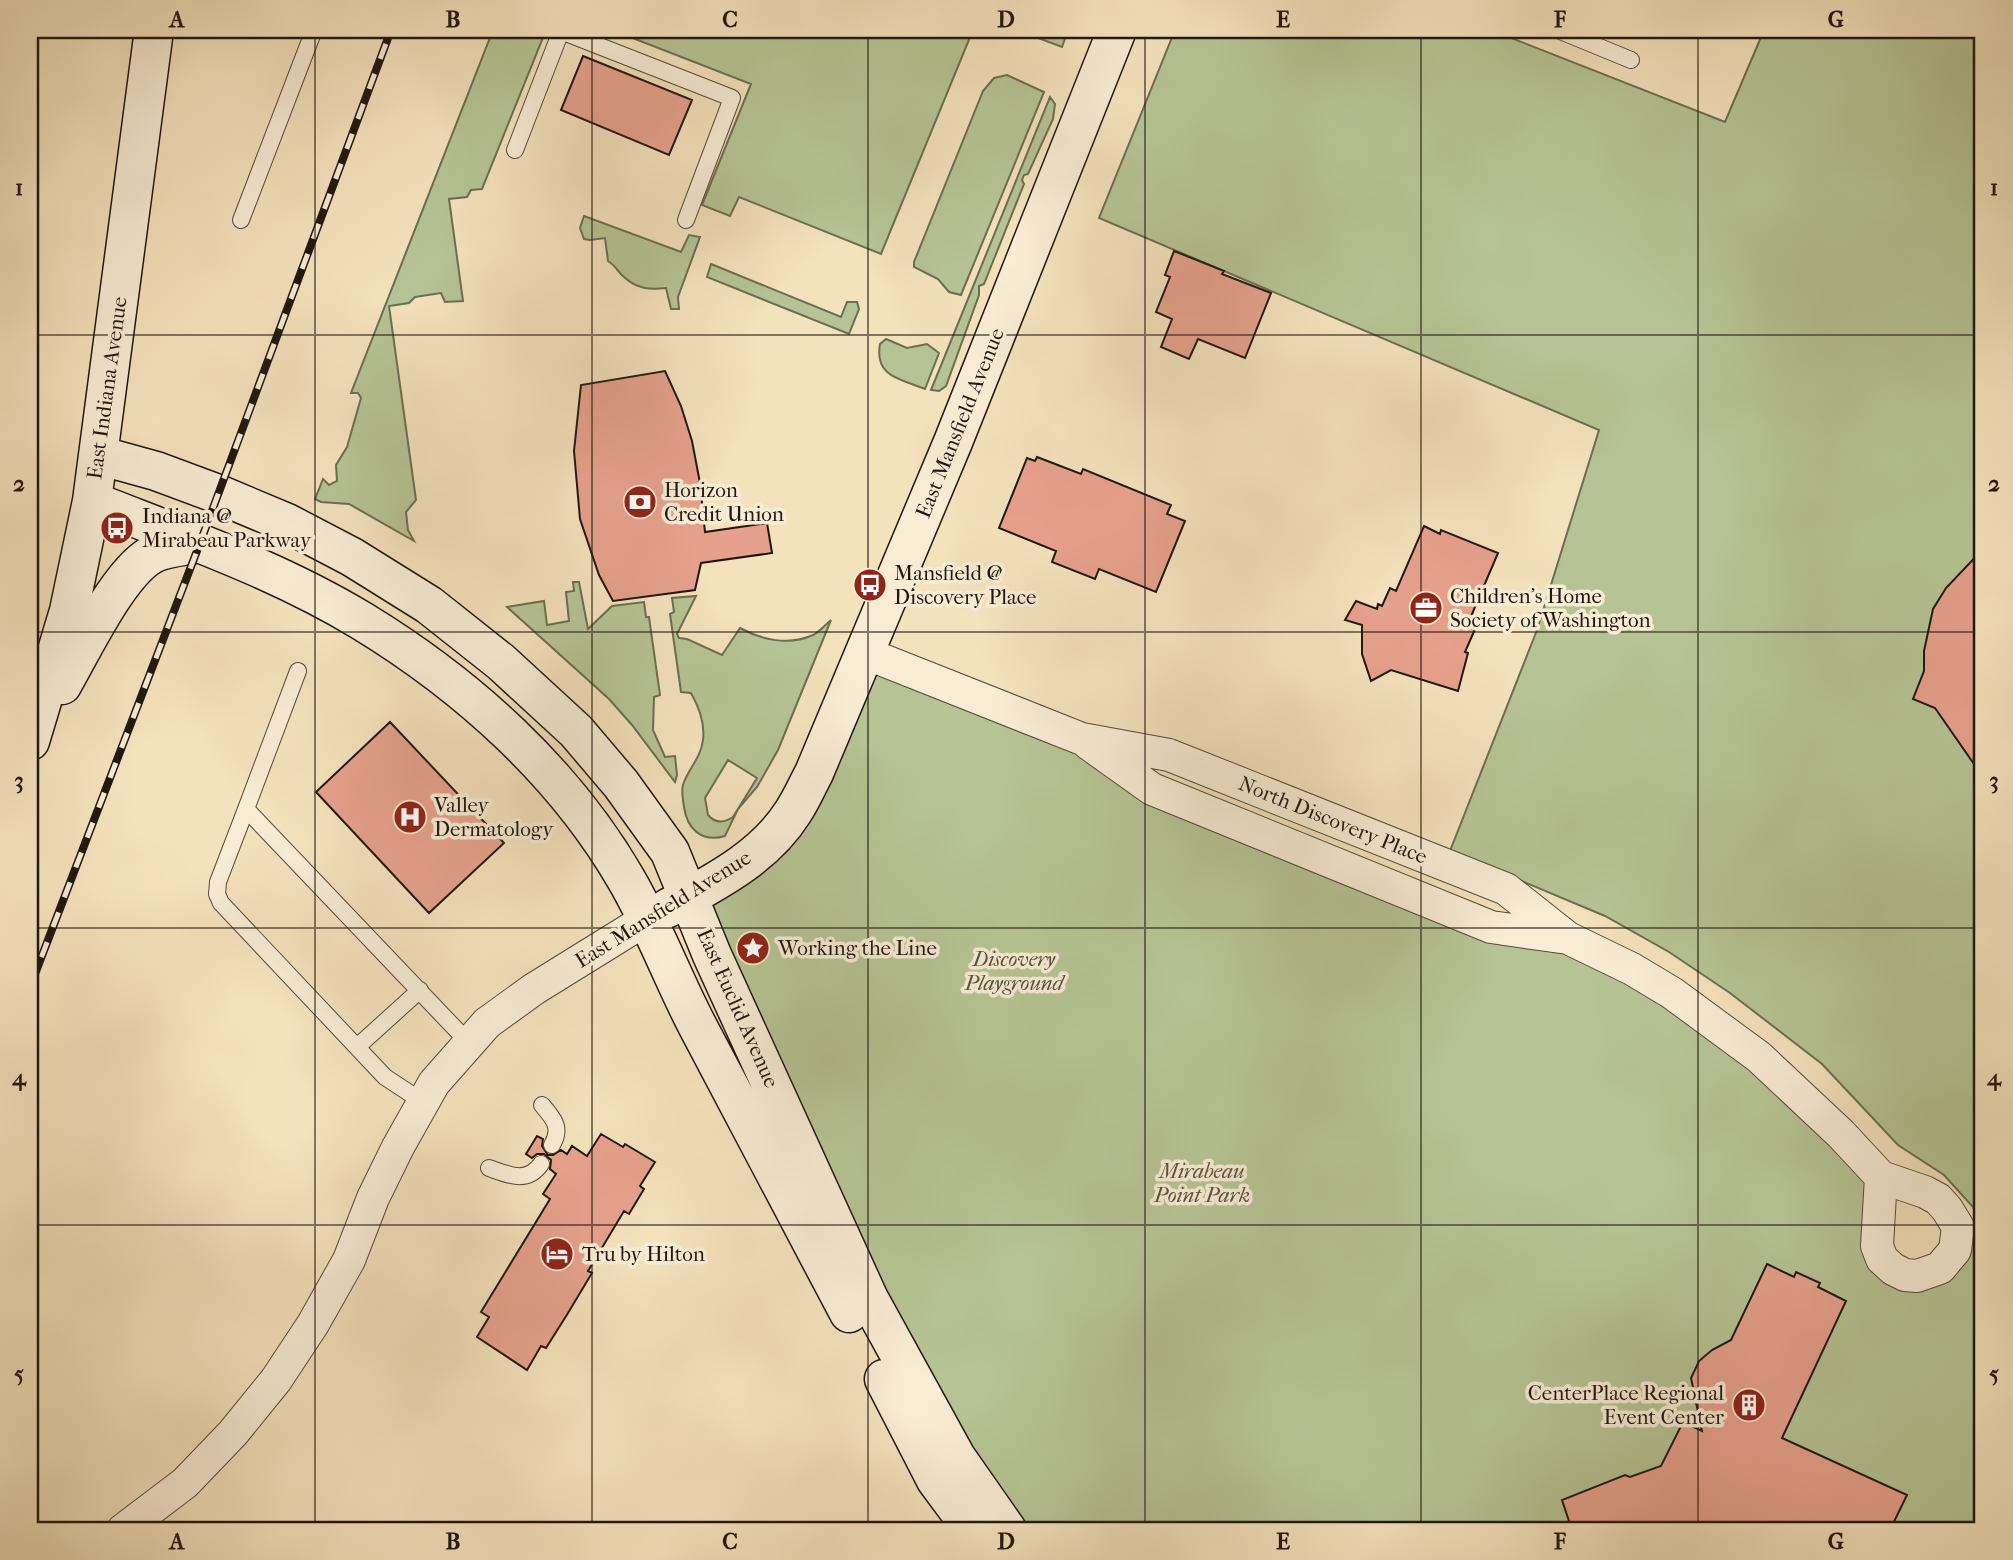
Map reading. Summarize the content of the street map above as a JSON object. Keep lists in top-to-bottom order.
{
  "streets": {
    "street": [
      "East Indiana Avenue",
      "East Mansfield Avenue",
      "North Discovery Place",
      "East Euclid Avenue"
    ]
  },
  "crossings": [
    ["East Indiana Avenue", "East Euclid Avenue"],
    ["East Mansfield Avenue", "North Discovery Place"],
    ["East Mansfield Avenue", "East Euclid Avenue"]
  ],
  "parks": ["Discovery Playground", "Mirabeau Point Park"],
  "places": {
    "bank": ["Horizon Credit Union"],
    "bus stop": ["Indiana @ Mirabeau Parkway", "Mansfield @ Discovery Place"],
    "office": ["Children's Home Society of Washington"],
    "hospital": ["Valley Dermatology"],
    "place": ["Working the Line"],
    "hotel": ["Tru by Hilton"],
    "building": ["CenterPlace Regional Event Center"]
  },
  "grid": {
    "columns": [
      "A",
      "B",
      "C",
      "D",
      "E",
      "F",
      "G"
    ],
    "rows": [
      "1",
      "2",
      "3",
      "4",
      "5"
    ]
  }
}
